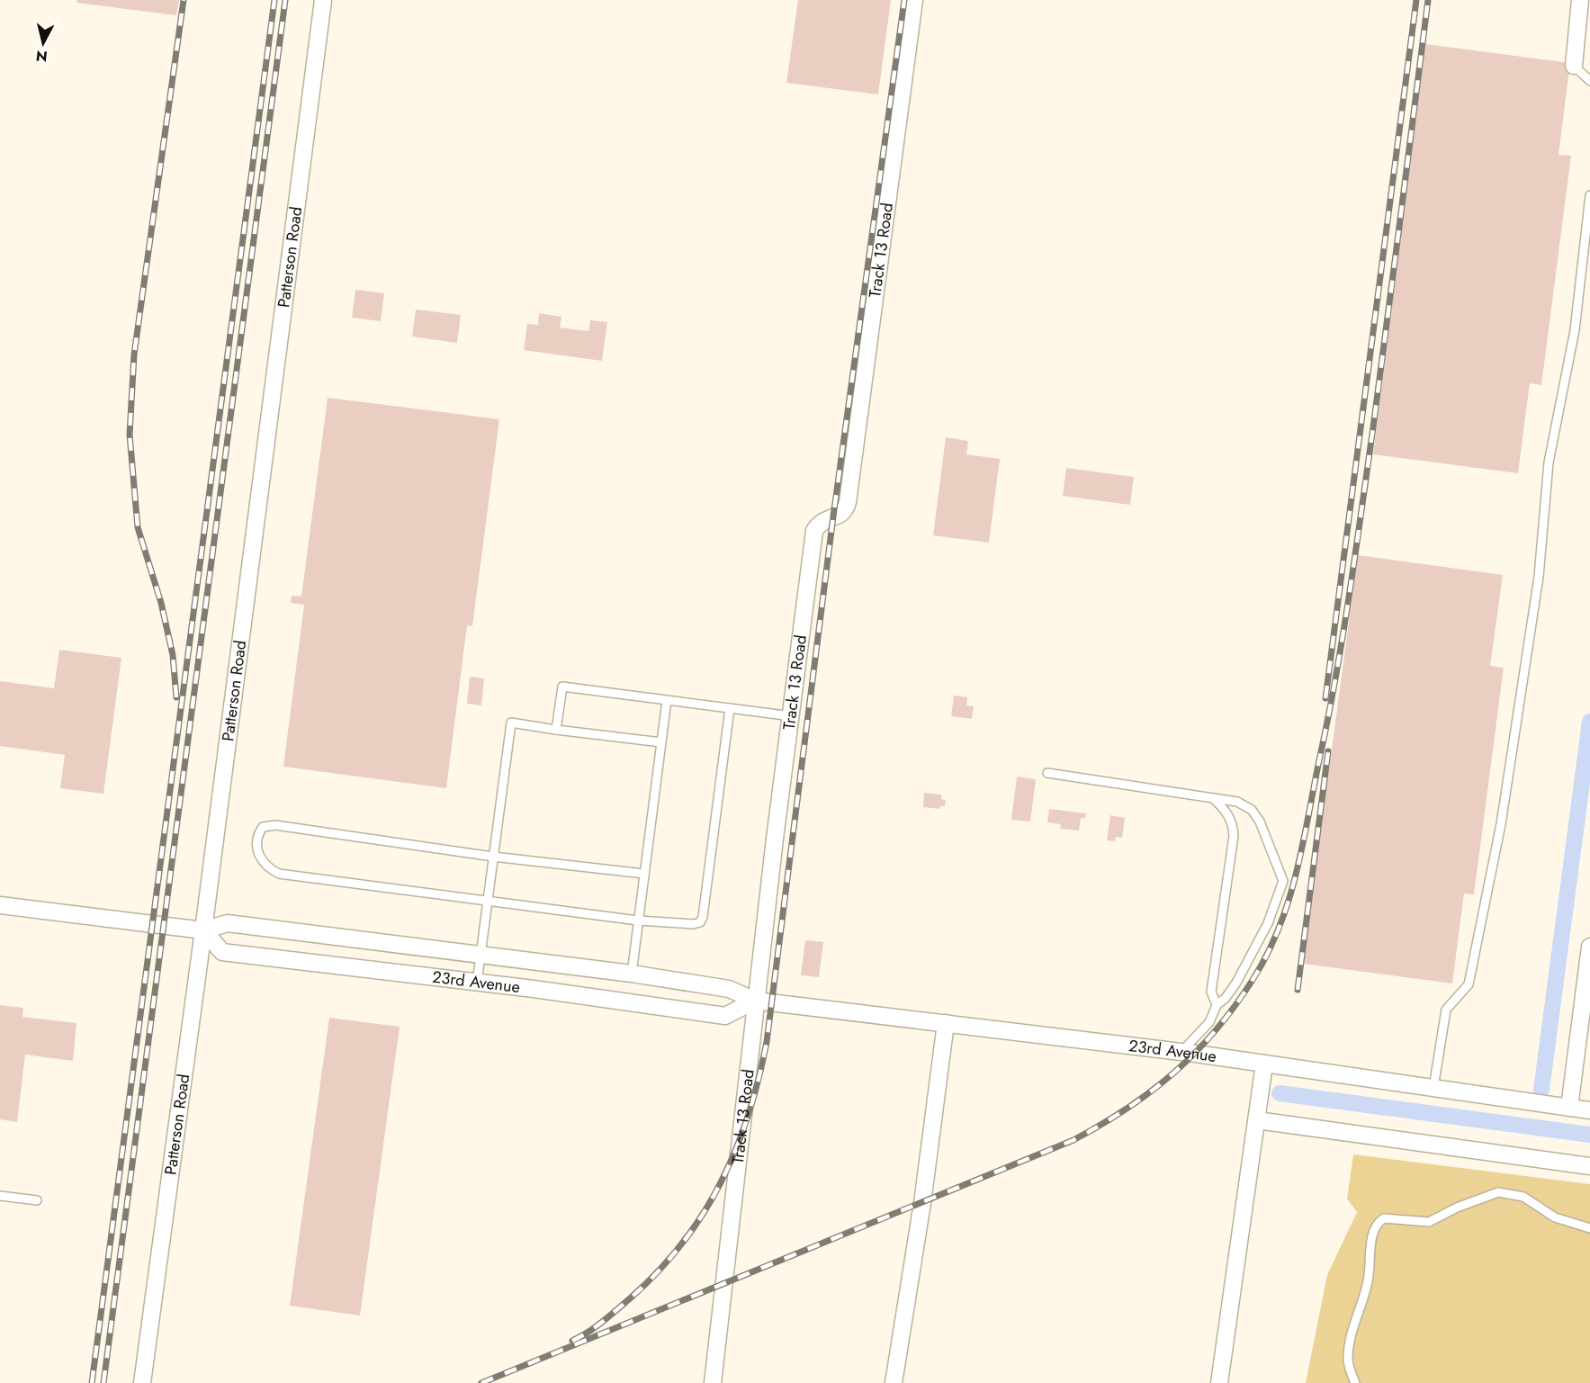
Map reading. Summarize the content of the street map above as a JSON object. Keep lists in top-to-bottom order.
{
  "streets": {
    "street": ["Track 13 Road", "Patterson Road", "23rd Avenue"]
  },
  "crossings": [
    ["Track 13 Road", "23rd Avenue"],
    ["Patterson Road", "23rd Avenue"]
  ],
  "north": "bottom"
}
